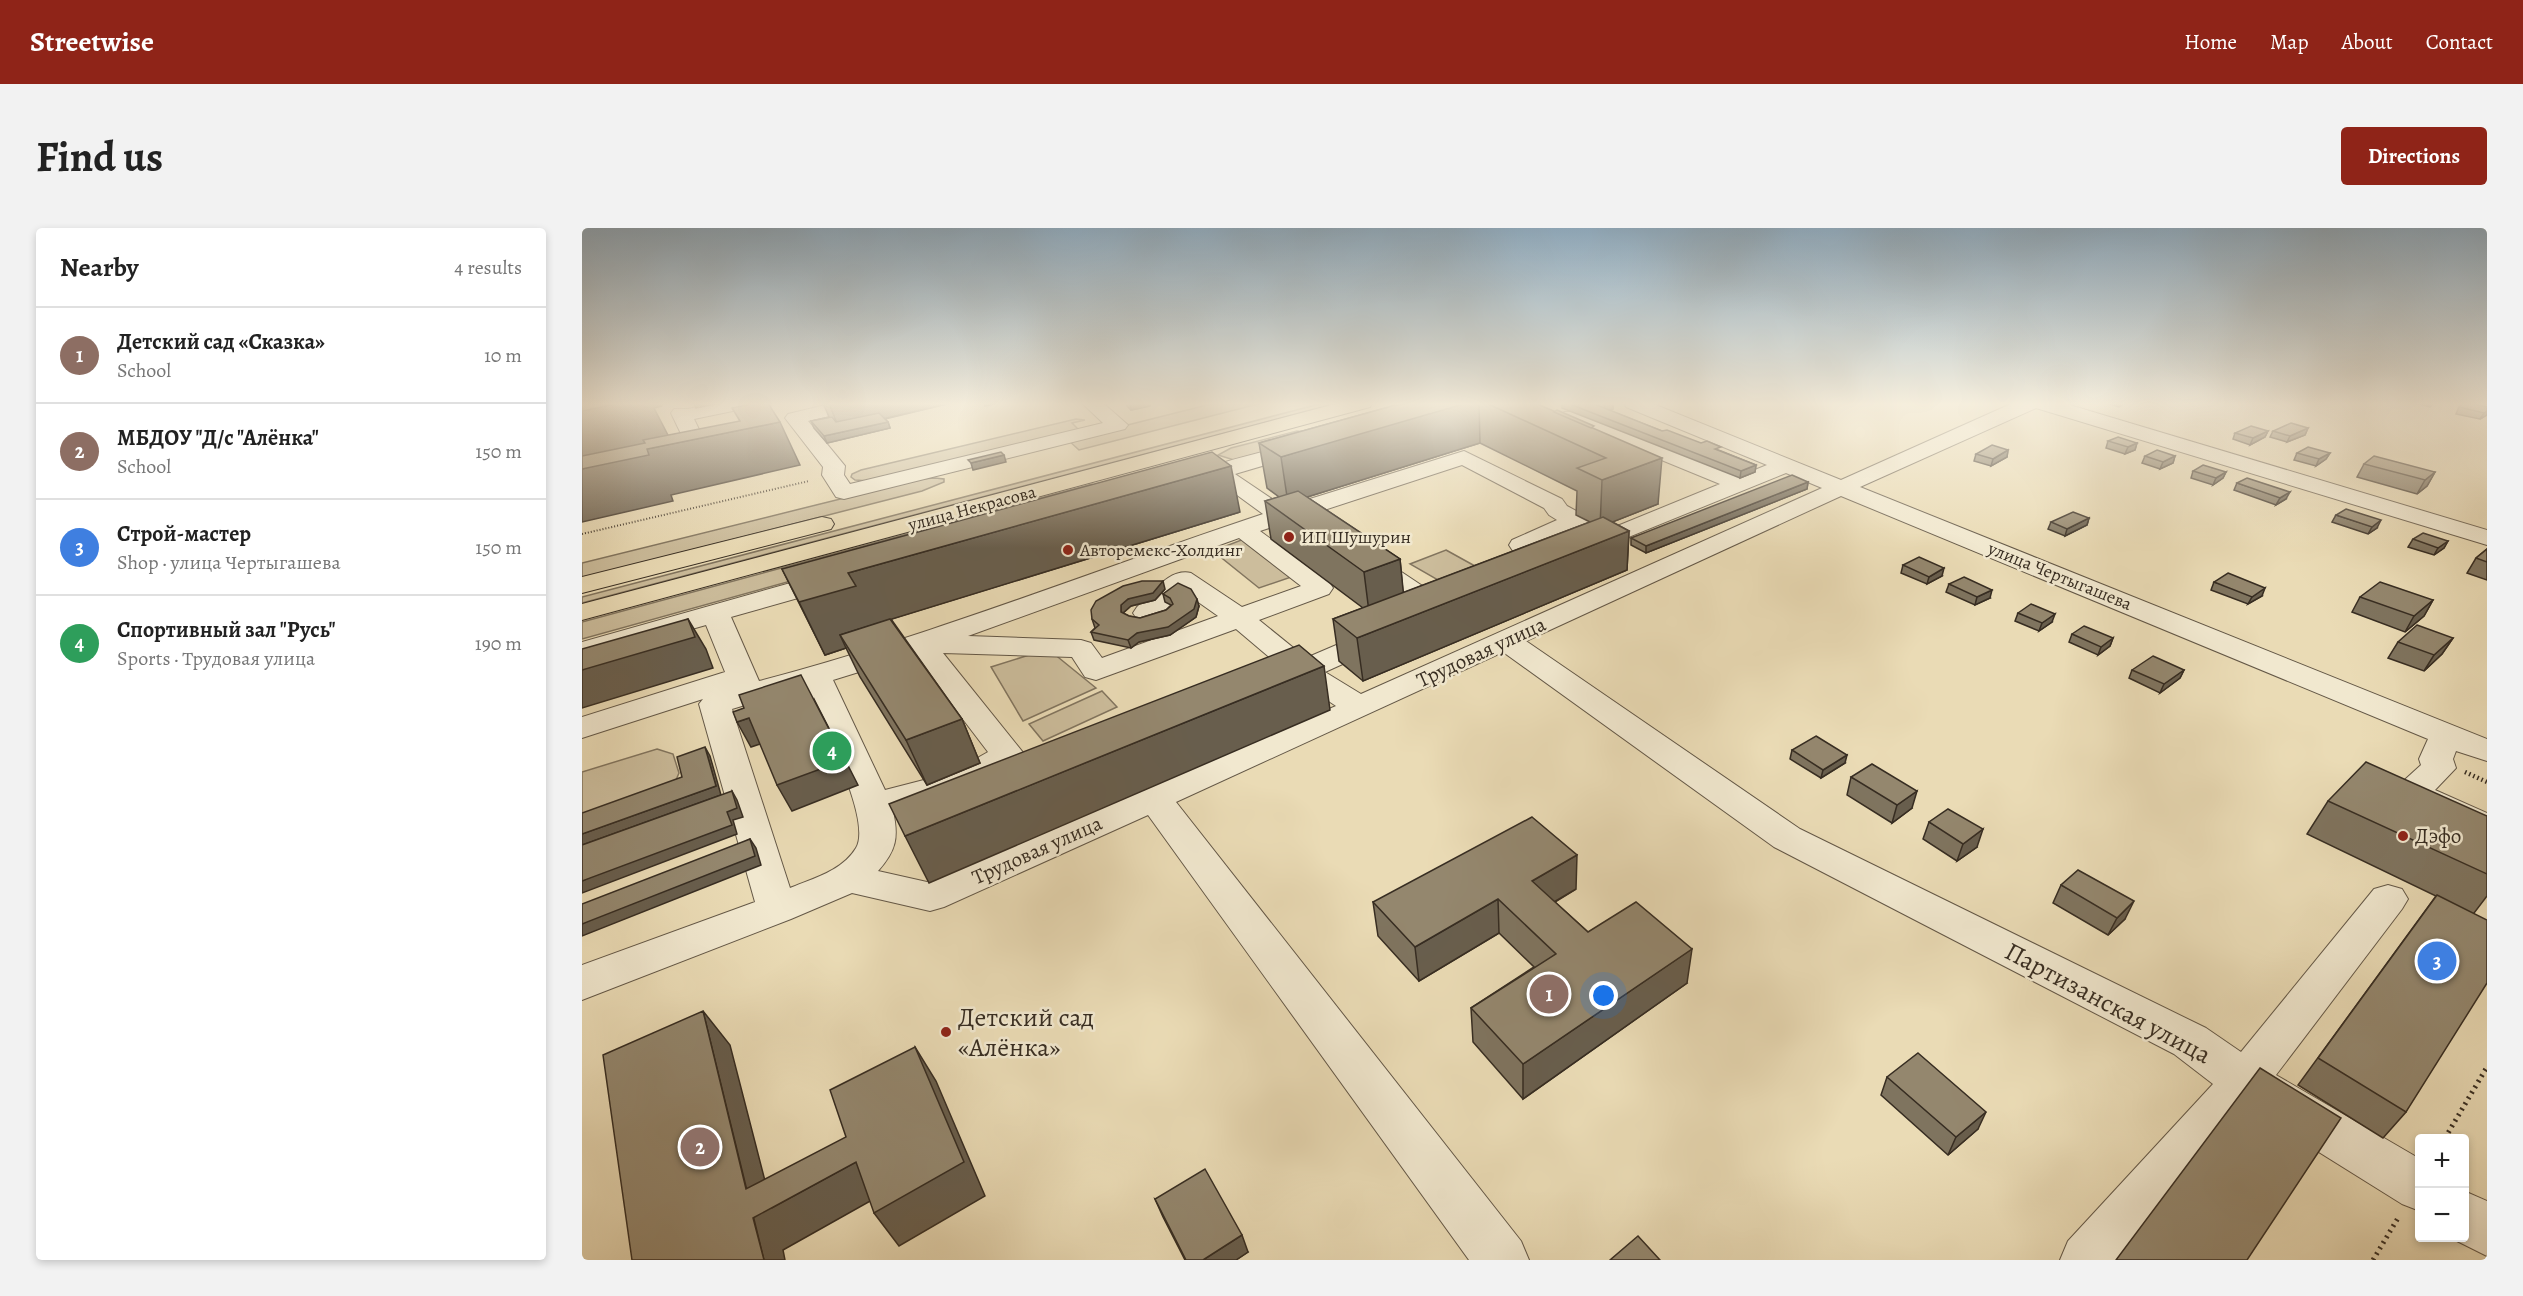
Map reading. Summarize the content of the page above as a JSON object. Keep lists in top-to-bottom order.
{
  "streets": {
    "main road": ["улица Некрасова"],
    "street": ["улица Чертыгашева", "Трудовая улица", "Партизанская улица"]
  },
  "crossings": [
    ["улица Чертыгашева", "Трудовая улица"],
    ["Трудовая улица", "Партизанская улица"]
  ],
  "places": [
    "ИП Шушурин",
    "Авторемекс-Холдинг",
    "Дэфо",
    "Детский сад «Алёнка»"
  ],
  "page": {
    "header": "Streetwise",
    "nav": [
      "Home",
      "Map",
      "About",
      "Contact"
    ],
    "buttons": "Directions",
    "title": "Find us",
    "heading": ["Nearby", "4 results"],
    "list": [
      {
        "mark": "1",
        "name": "Детский сад «Сказка»",
        "note": "School",
        "value": "10 m"
      },
      {
        "mark": "2",
        "name": "МБДОУ \"Д/с \"Алёнка\"",
        "note": "School",
        "value": "150 m"
      },
      {
        "mark": "3",
        "name": "Строй-мастер",
        "note": "Shop · улица Чертыгашева",
        "value": "150 m"
      },
      {
        "mark": "4",
        "name": "Спортивный зал \"Русь\"",
        "note": "Sports · Трудовая улица",
        "value": "190 m"
      }
    ],
    "pins": [
      "4",
      "3",
      "1",
      "2"
    ],
    "map_buttons": ["+", "−"]
  }
}
